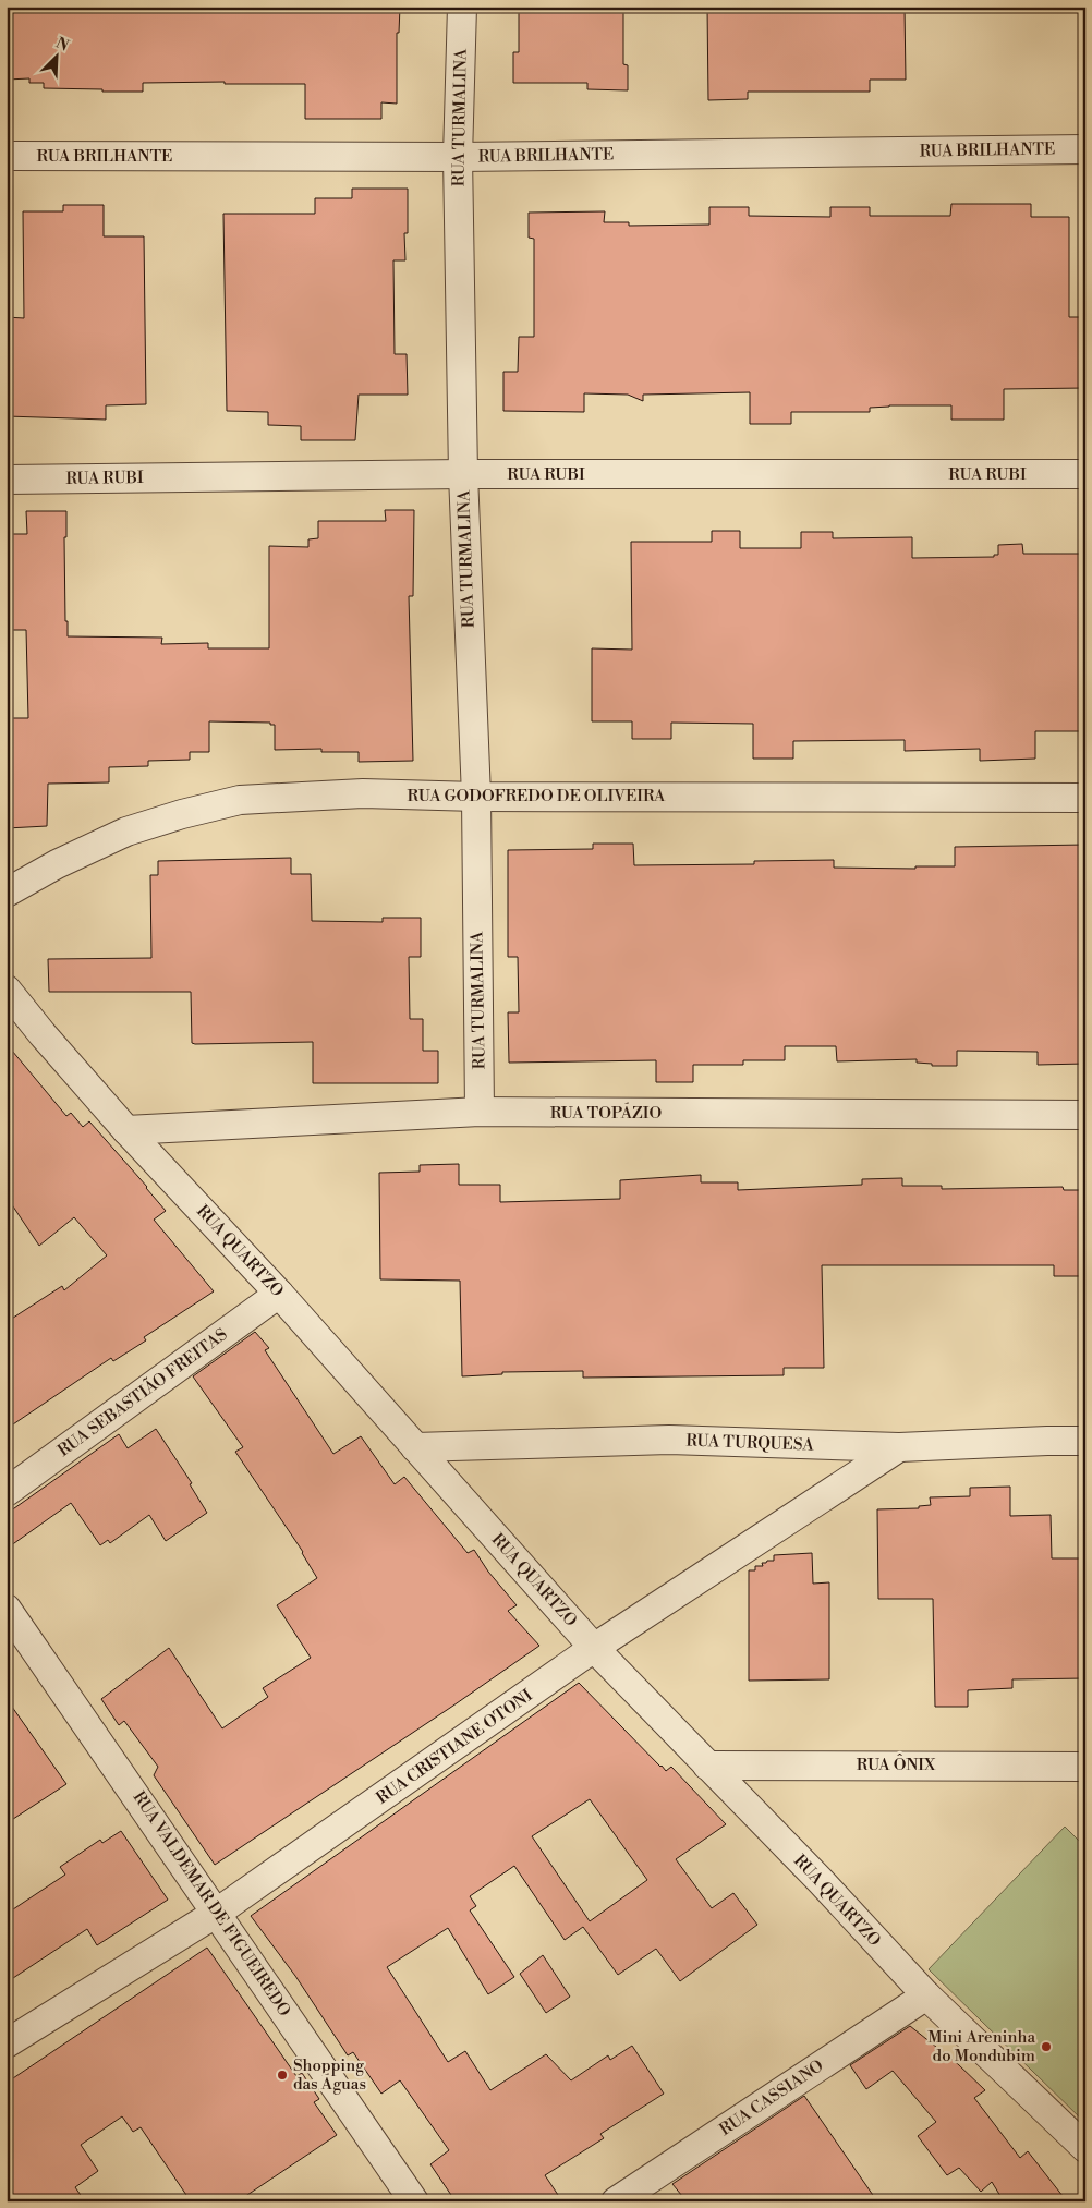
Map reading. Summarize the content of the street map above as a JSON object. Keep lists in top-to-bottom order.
{
  "streets": {
    "street": [
      "RUA TURMALINA",
      "RUA BRILHANTE",
      "RUA RUBI",
      "RUA GODOFREDO DE OLIVEIRA",
      "RUA TOPÁZIO",
      "RUA QUARTZO",
      "RUA SEBASTIÃO FREITAS",
      "RUA TURQUESA",
      "RUA CRISTIANE OTONI",
      "RUA ÔNIX",
      "RUA VALDEMAR DE FIGUEIREDO",
      "RUA CASSIANO"
    ]
  },
  "crossings": [
    ["RUA TURMALINA", "RUA BRILHANTE"],
    ["RUA TURMALINA", "RUA RUBI"],
    ["RUA TURMALINA", "RUA GODOFREDO DE OLIVEIRA"],
    ["RUA TURMALINA", "RUA TOPÁZIO"],
    ["RUA TOPÁZIO", "RUA QUARTZO"],
    ["RUA QUARTZO", "RUA SEBASTIÃO FREITAS"],
    ["RUA QUARTZO", "RUA TURQUESA"],
    ["RUA QUARTZO", "RUA CRISTIANE OTONI"],
    ["RUA QUARTZO", "RUA ÔNIX"],
    ["RUA QUARTZO", "RUA CASSIANO"],
    ["RUA TURQUESA", "RUA CRISTIANE OTONI"],
    ["RUA CRISTIANE OTONI", "RUA VALDEMAR DE FIGUEIREDO"]
  ],
  "places": ["Mini Areninha do Mondubim", "Shopping das Águas"],
  "north": "top right"
}
